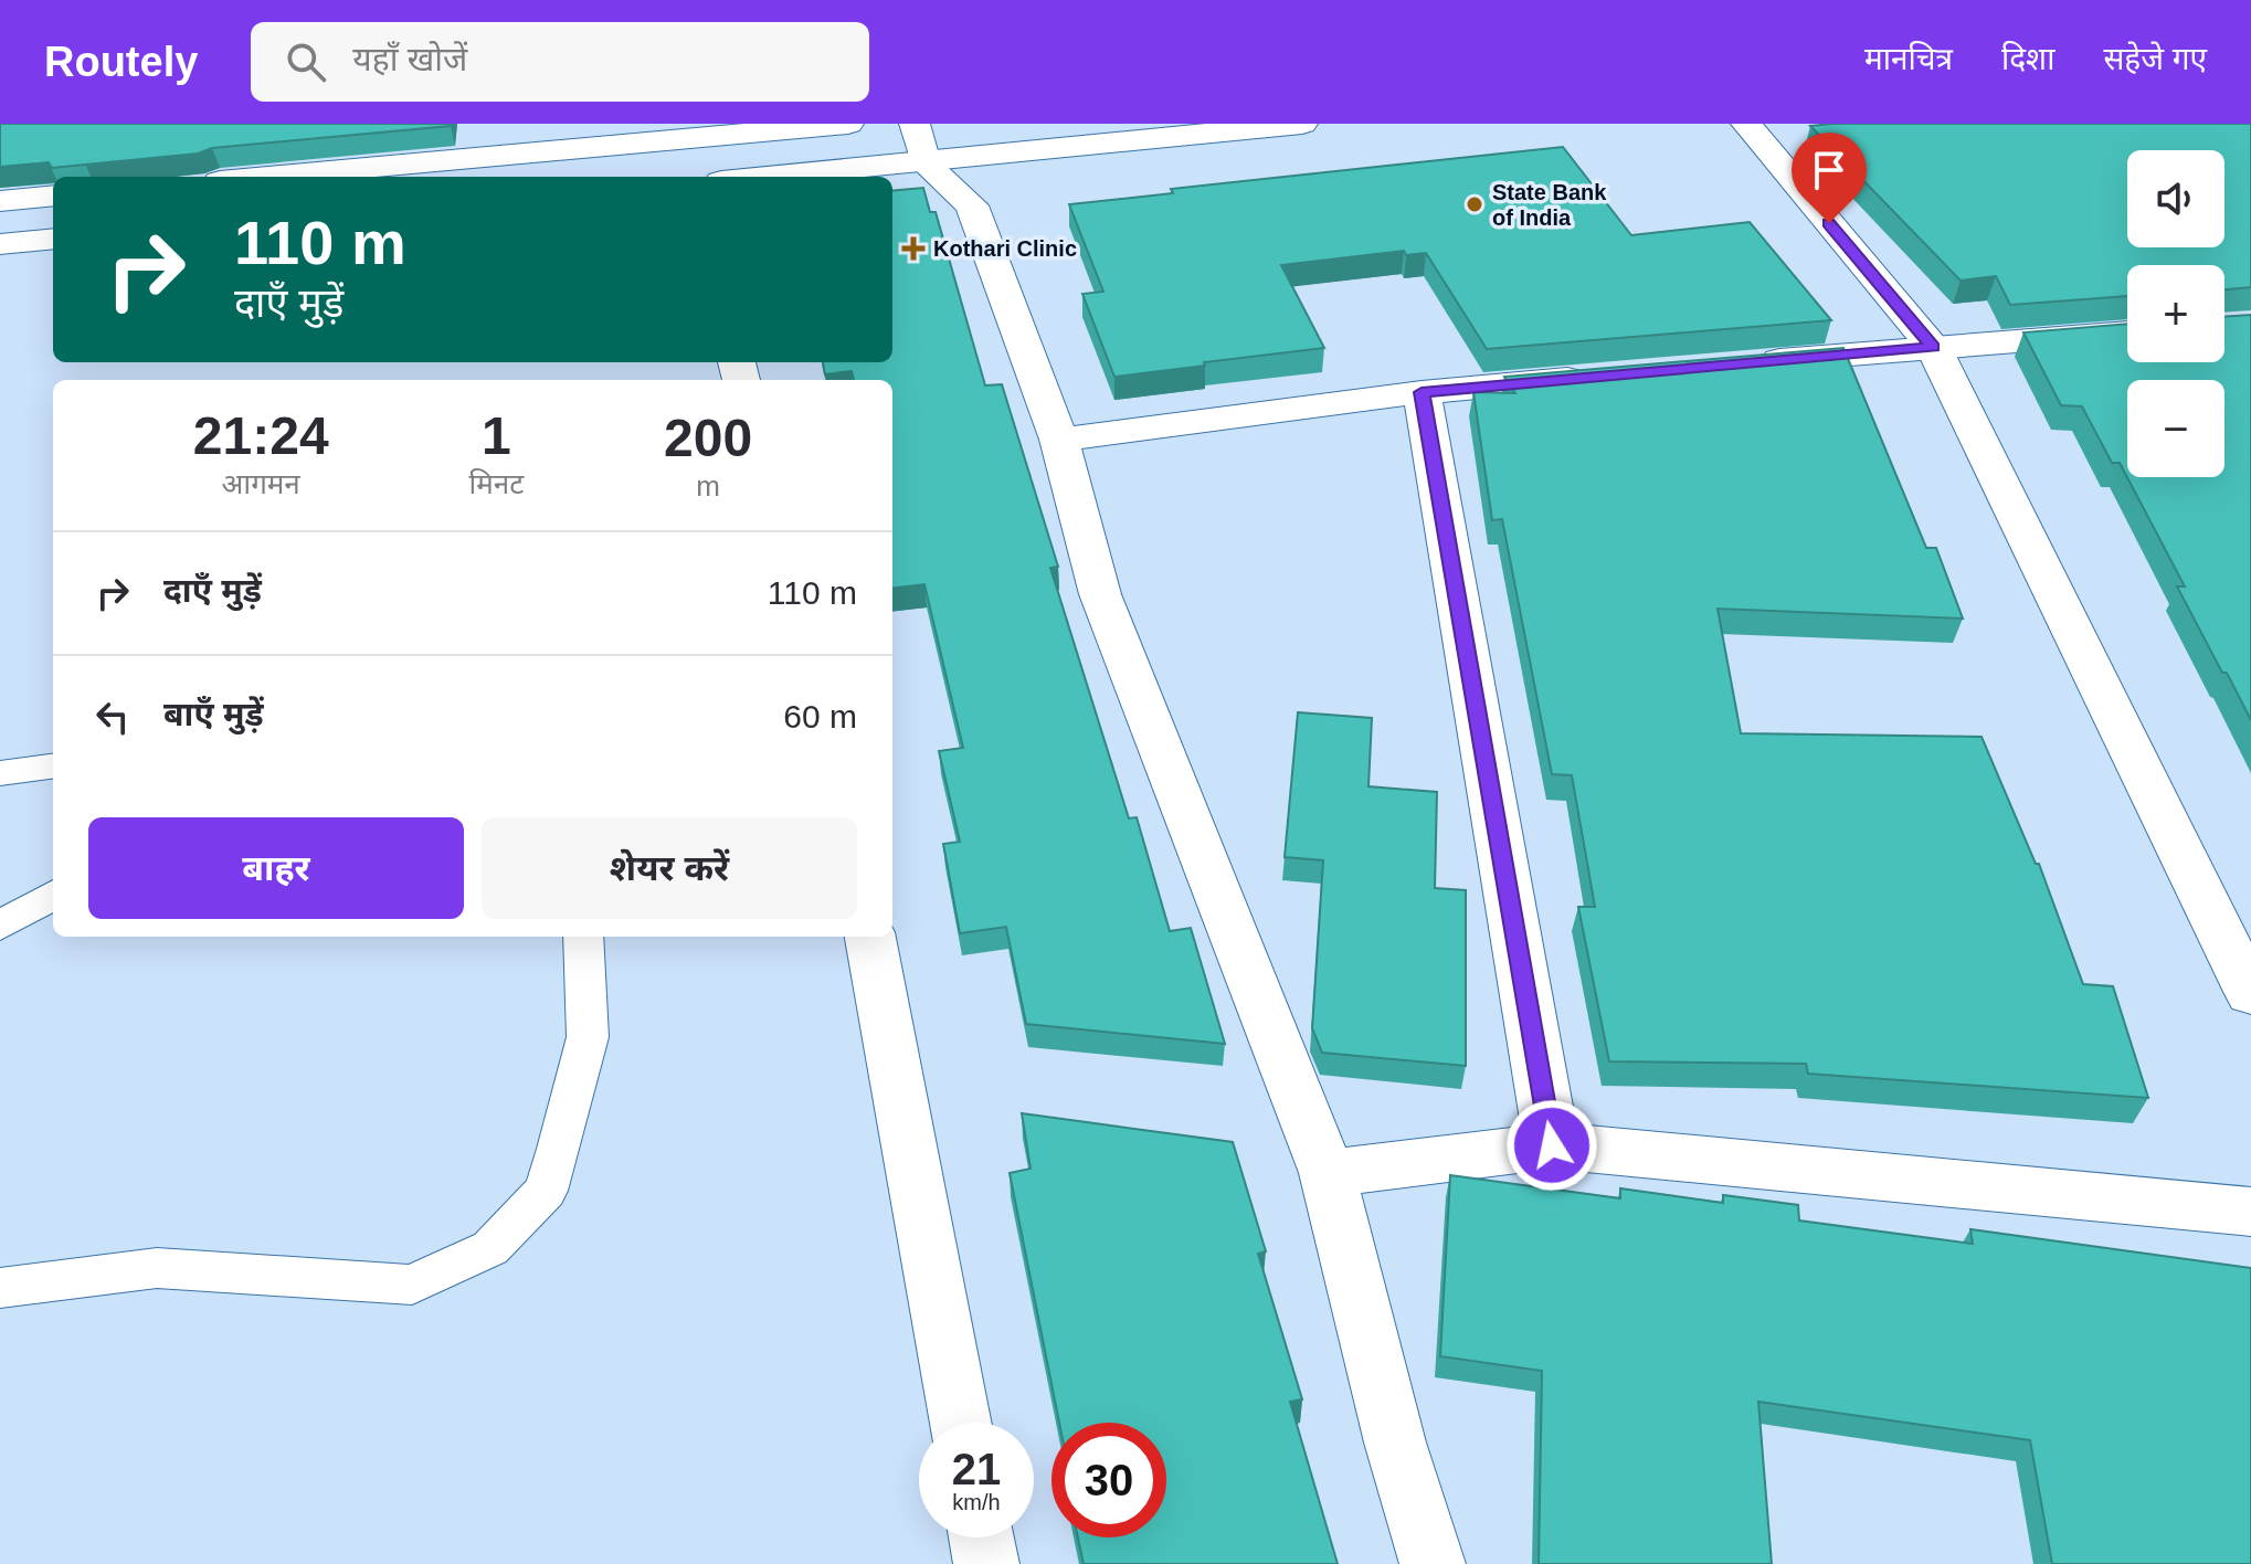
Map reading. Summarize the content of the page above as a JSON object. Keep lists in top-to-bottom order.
{
  "places": {
    "other": ["State Bank of India"],
    "health": ["Kothari Clinic"]
  },
  "page": {
    "header": "Routely",
    "search": "यहाँ खोजें",
    "nav": ["मानचित्र", "दिशा", "सहेजे गए"],
    "map_buttons": ["+", "−"],
    "turn": ["110 m", "दाएँ मुड़ें"],
    "eta": [
      "21:24",
      "आगमन",
      "1",
      "मिनट",
      "200",
      "m"
    ],
    "list": [
      {
        "name": "दाएँ मुड़ें",
        "value": "110 m"
      },
      {
        "name": "बाएँ मुड़ें",
        "value": "60 m"
      }
    ],
    "buttons": ["बाहर", "शेयर करें"],
    "speed": "21 km/h",
    "limit": "30"
  }
}
